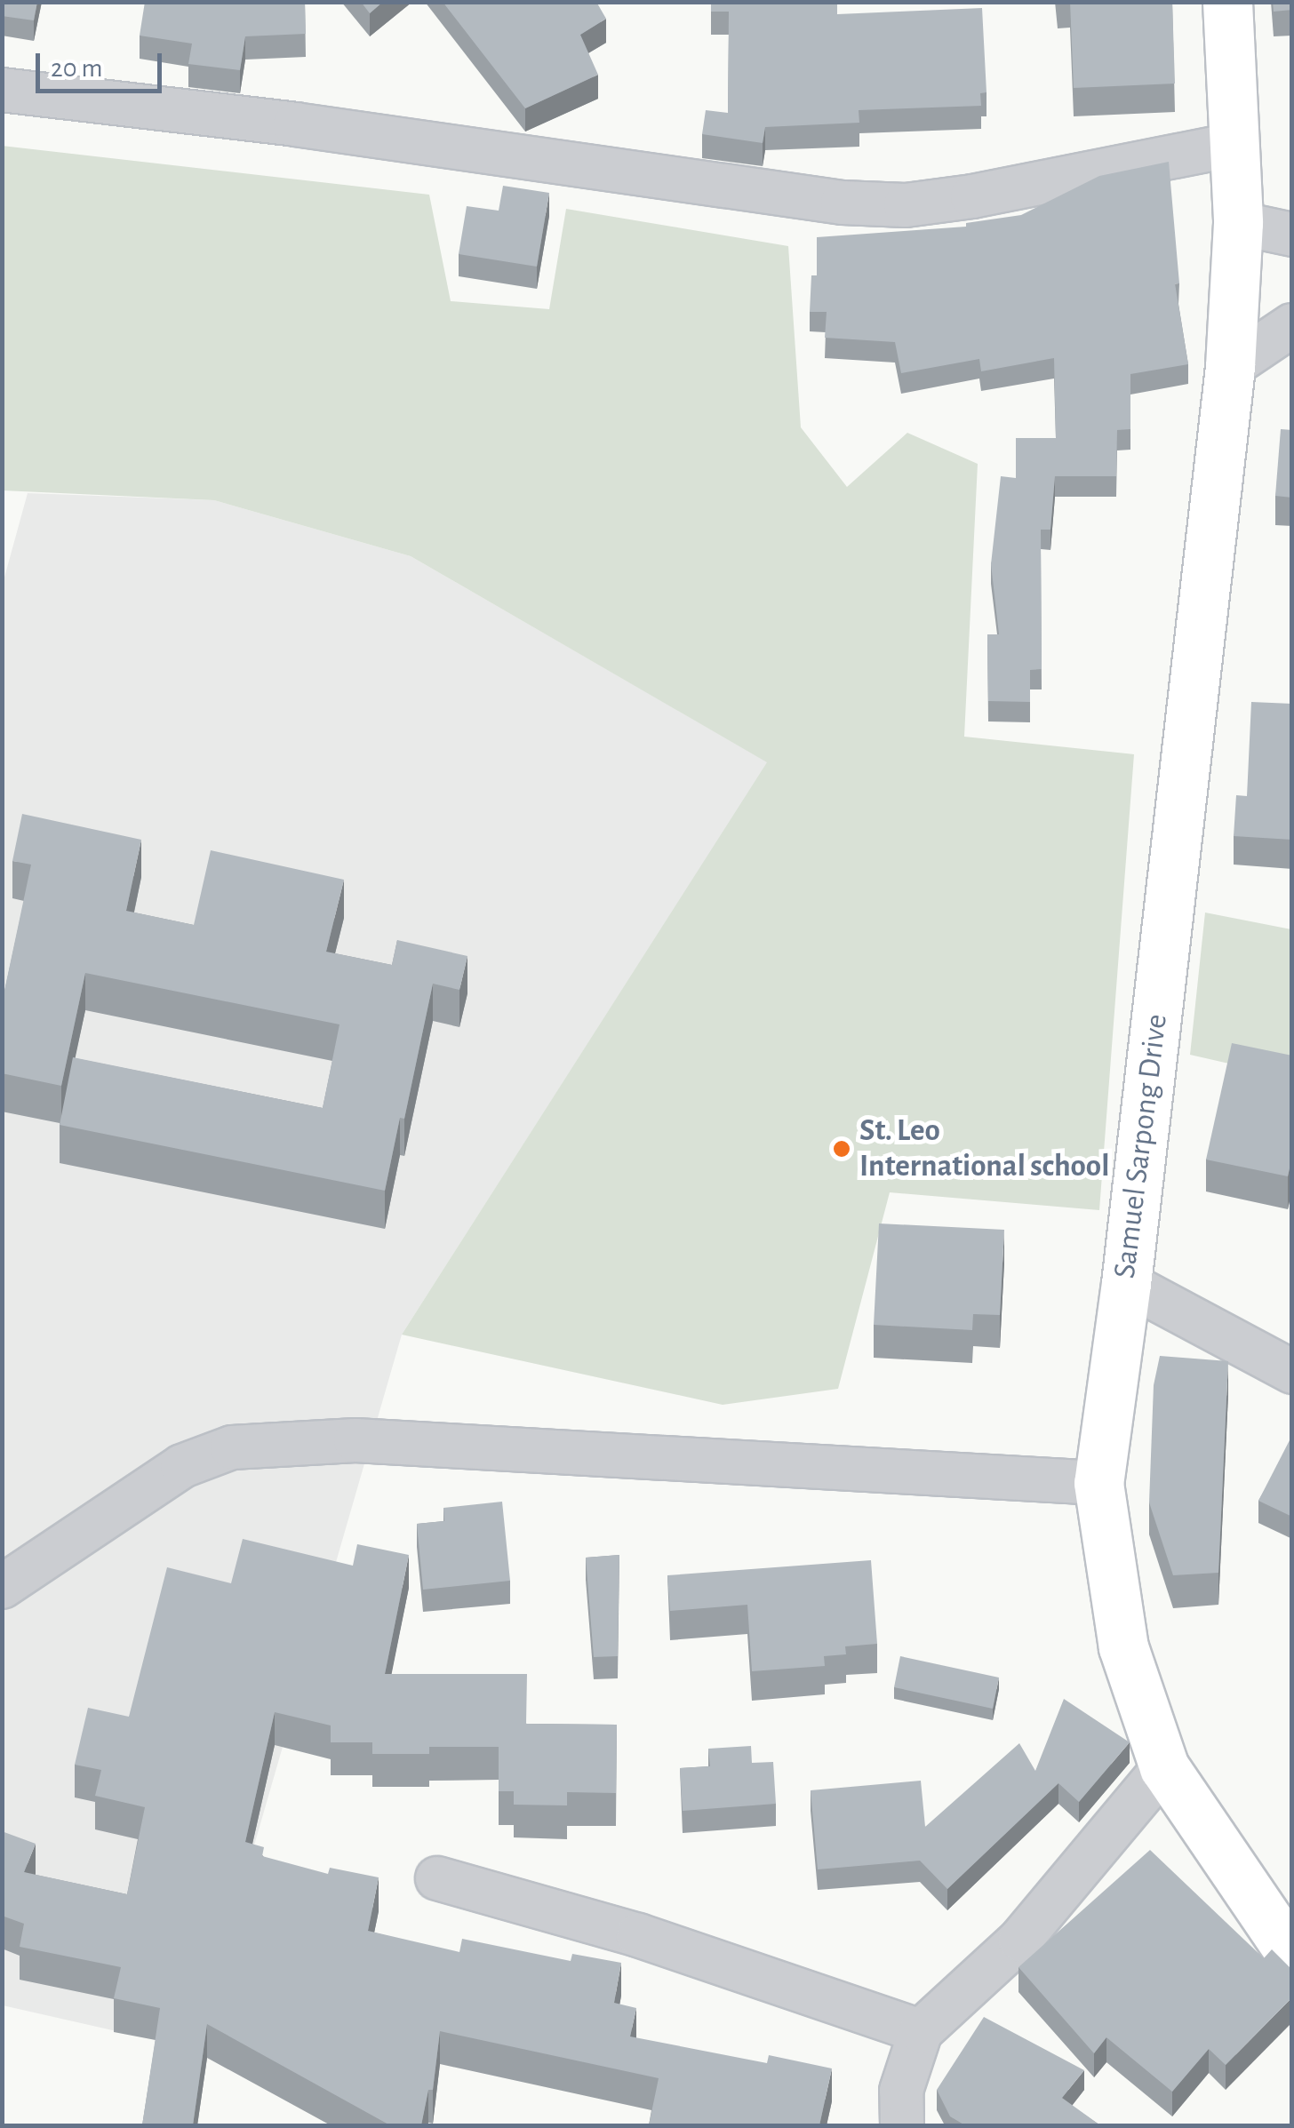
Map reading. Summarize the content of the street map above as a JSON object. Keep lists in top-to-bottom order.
{
  "streets": {
    "street": ["Samuel Sarpong Drive"]
  },
  "places": ["St. Leo International school"],
  "scale_bar": "20 m"
}
